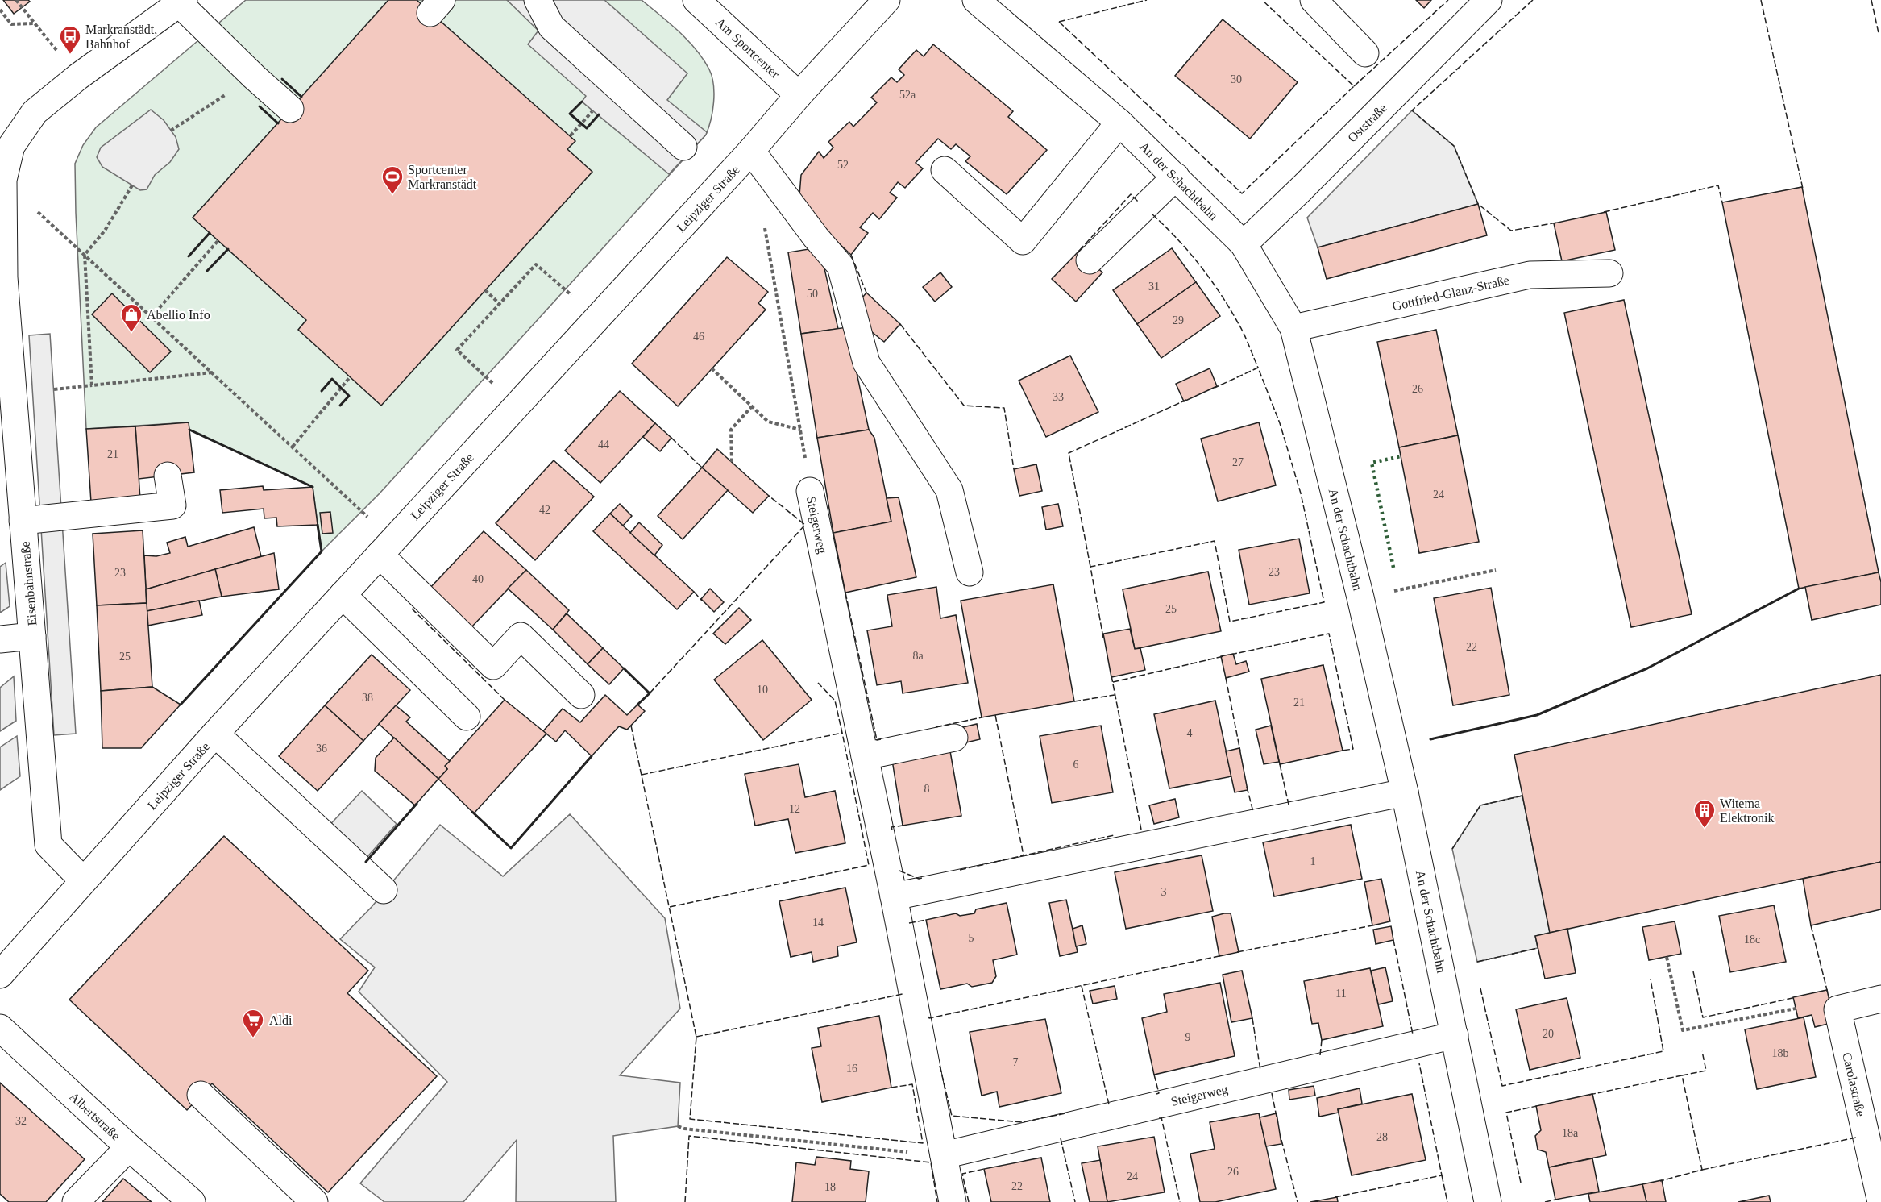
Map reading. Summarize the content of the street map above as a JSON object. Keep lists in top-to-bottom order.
{
  "streets": {
    "street": [
      "Am Sportcenter",
      "Oststraße",
      "An der Schachtbahn",
      "Leipziger Straße",
      "Gottfried-Glanz-Straße",
      "Steigerweg",
      "Eisenbahnstraße",
      "Carolastraße",
      "Albertstraße"
    ]
  },
  "crossings": [
    ["Am Sportcenter", "Leipziger Straße"],
    ["Oststraße", "An der Schachtbahn"],
    ["An der Schachtbahn", "Gottfried-Glanz-Straße"],
    ["An der Schachtbahn", "Steigerweg"],
    ["Leipziger Straße", "Eisenbahnstraße"]
  ],
  "places": {
    "bus stop": ["Markranstädt, Bahnhof"],
    "sports": ["Sportcenter Markranstädt"],
    "shop": ["Abellio Info"],
    "building": ["Witema Elektronik"],
    "supermarket": ["Aldi"]
  },
  "house_numbers": [
    "30",
    "52a",
    "52",
    "31",
    "50",
    "29",
    "46",
    "26",
    "33",
    "44",
    "21",
    "27",
    "24",
    "42",
    "23",
    "23",
    "40",
    "25",
    "22",
    "8a",
    "25",
    "10",
    "38",
    "21",
    "4",
    "36",
    "6",
    "8",
    "12",
    "1",
    "3",
    "14",
    "5",
    "18c",
    "11",
    "20",
    "9",
    "18b",
    "7",
    "16",
    "32",
    "18a",
    "28",
    "26",
    "24",
    "22",
    "18"
  ]
}
